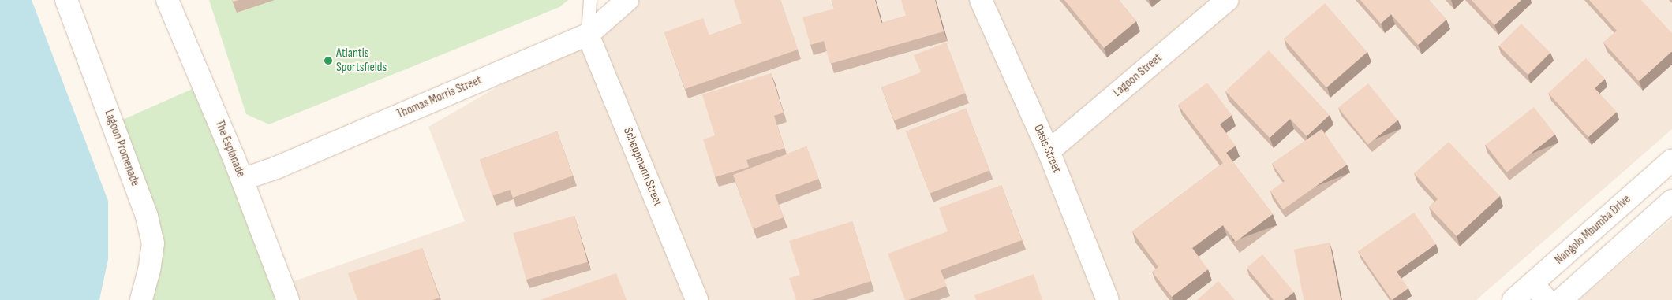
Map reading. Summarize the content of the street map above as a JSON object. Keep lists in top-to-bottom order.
{
  "streets": {
    "street": [
      "Lagoon Street",
      "Thomas Morris Street",
      "Lagoon Promenade",
      "The Esplanade",
      "Oasis Street",
      "Scheppmann Street",
      "Nangolo Mbumba Drive"
    ]
  },
  "crossings": [
    ["Lagoon Street", "Oasis Street"],
    ["Thomas Morris Street", "The Esplanade"],
    ["Thomas Morris Street", "Scheppmann Street"]
  ],
  "places": ["Atlantis Sportsfields"]
}
